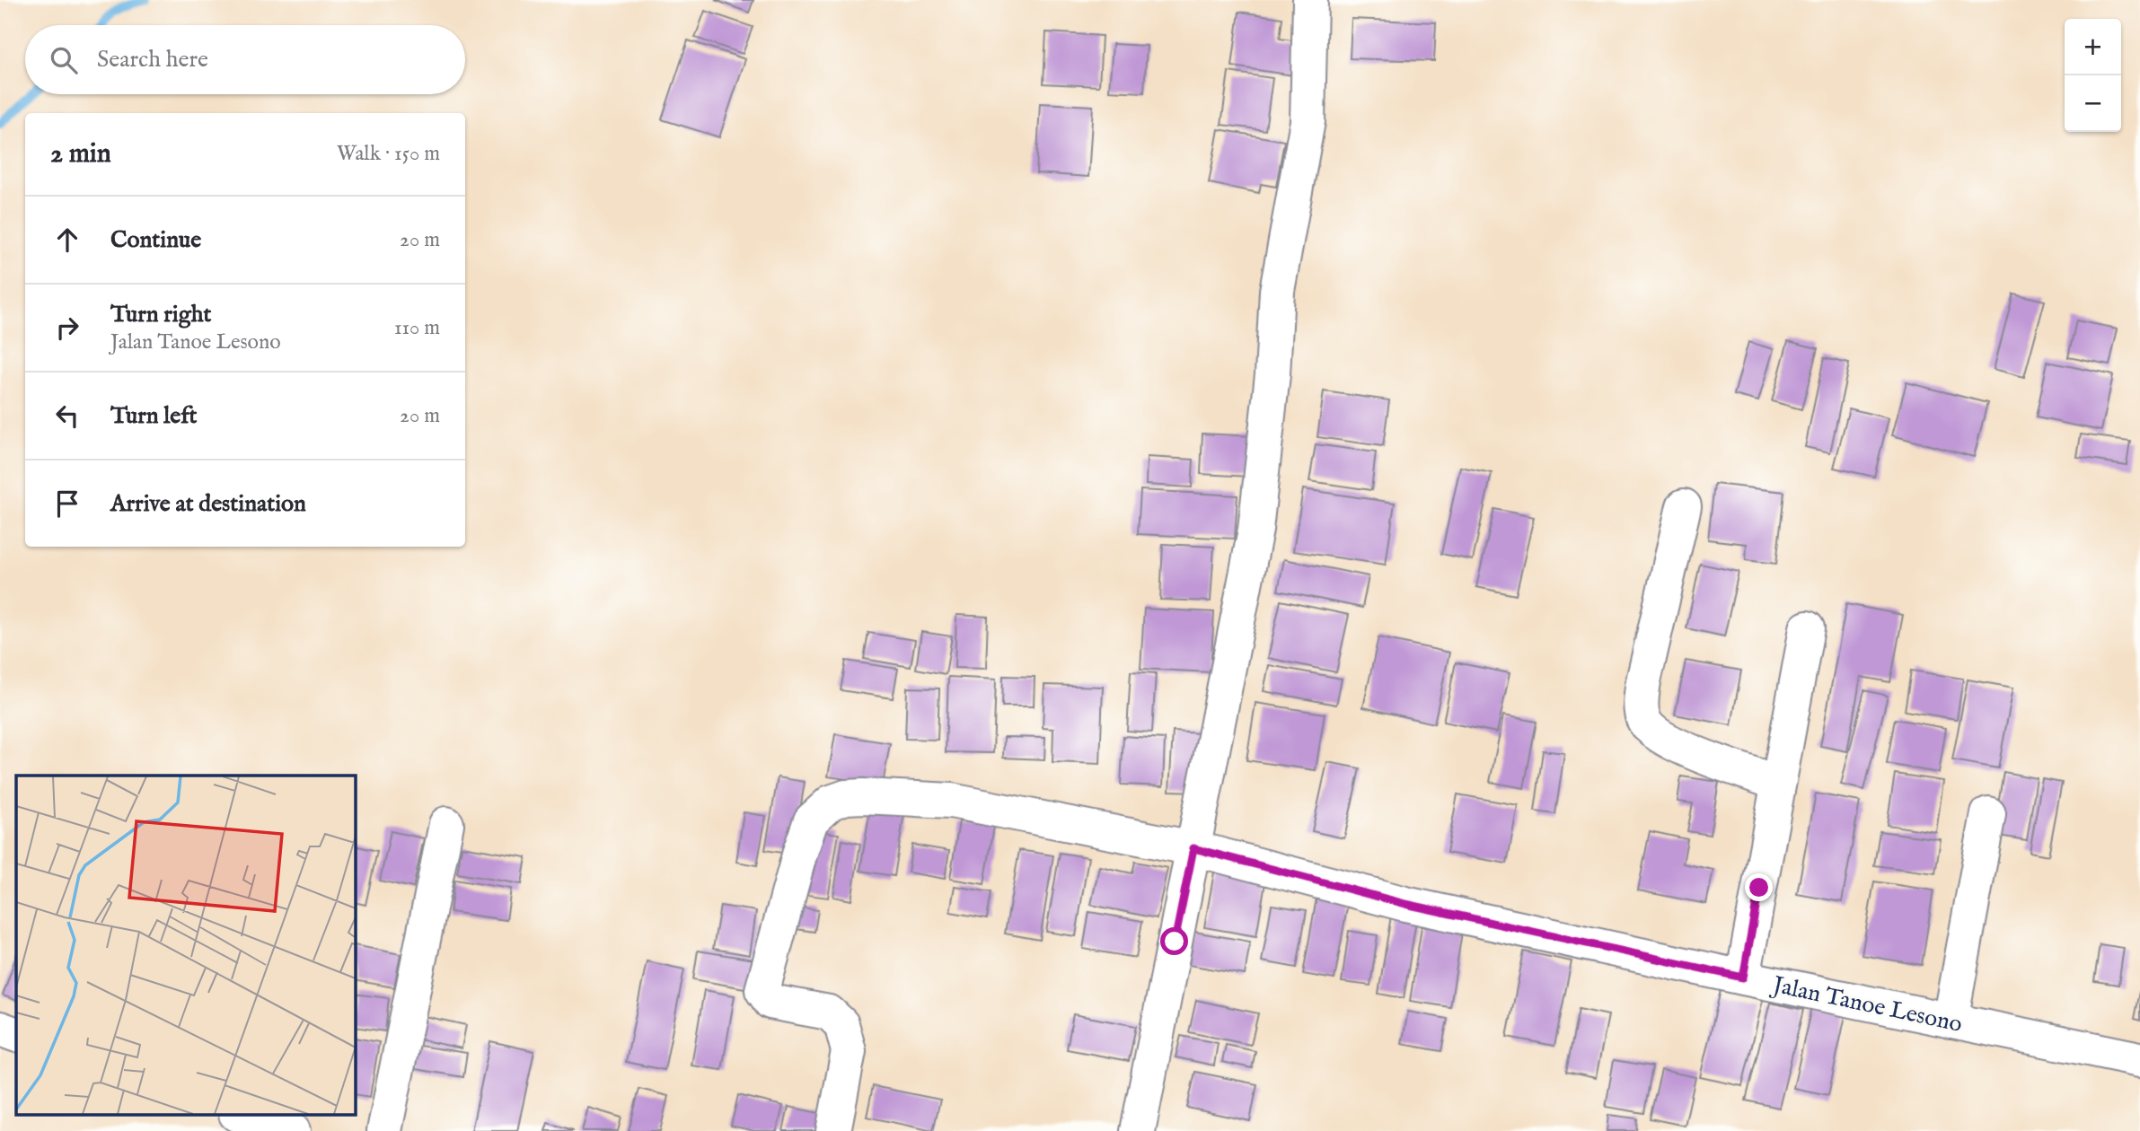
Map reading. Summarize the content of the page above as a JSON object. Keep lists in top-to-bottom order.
{
  "streets": {
    "street": ["Jalan Tanoe Lesono"]
  },
  "page": {
    "map_buttons": ["+", "−"],
    "search": "Search here",
    "heading": ["2 min", "Walk · 150 m"],
    "list": [
      ["Continue", "20 m"],
      ["Turn right", "Jalan Tanoe Lesono", "110 m"],
      ["Turn left", "20 m"],
      "Arrive at destination"
    ]
  }
}
